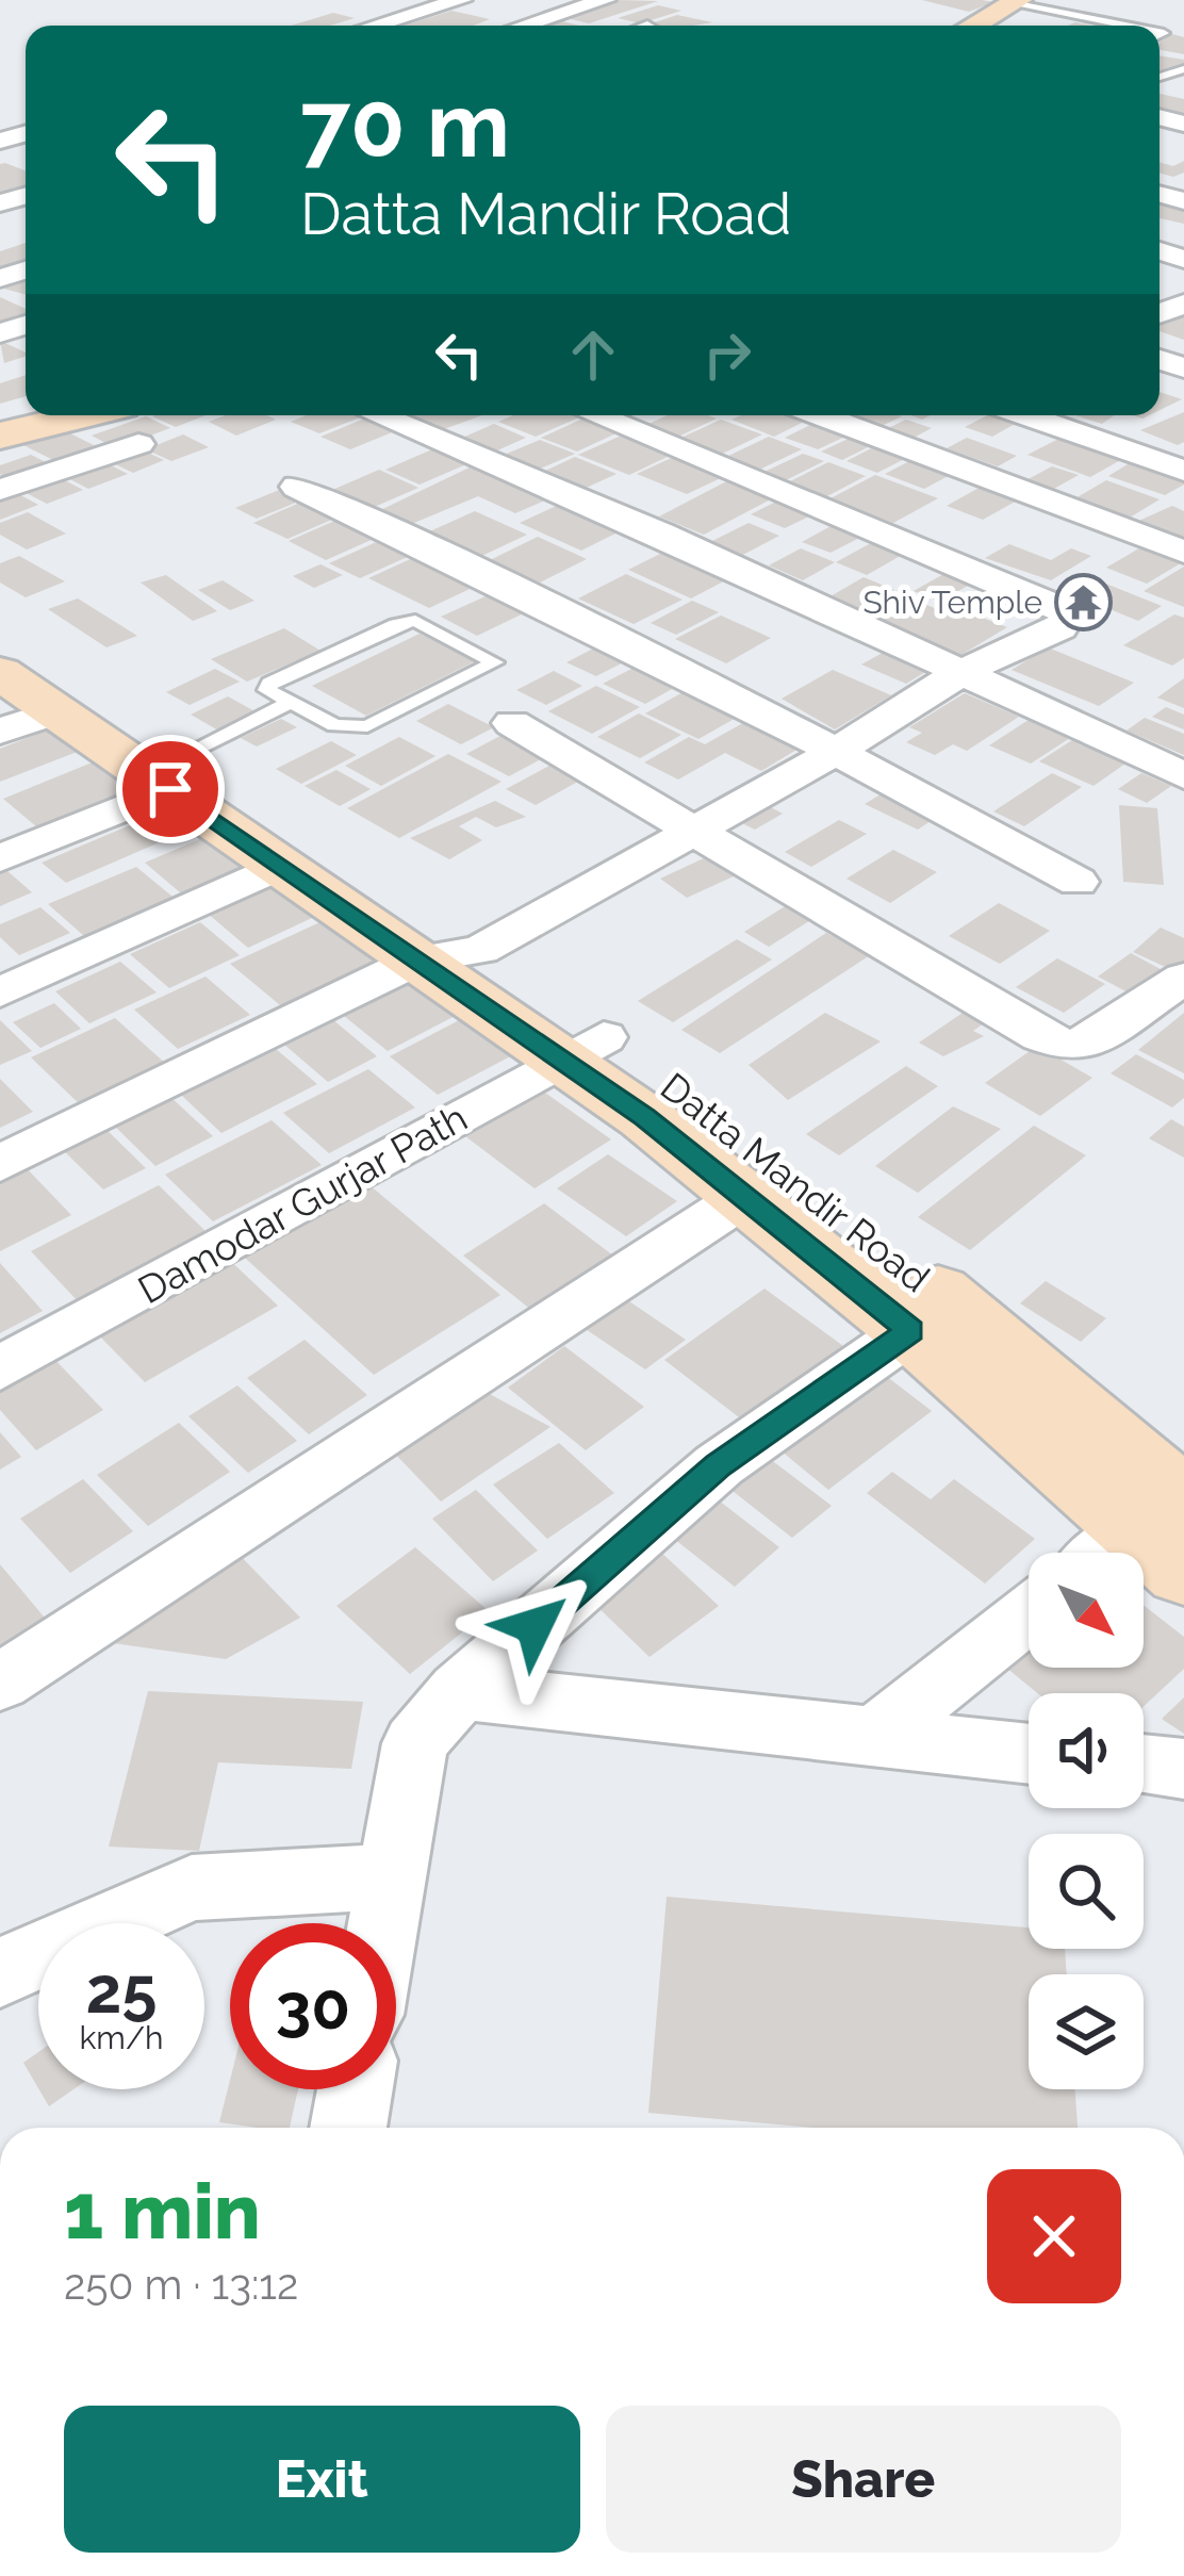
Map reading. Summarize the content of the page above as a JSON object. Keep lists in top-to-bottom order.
{
  "streets": {
    "main road": ["Datta Mandir Road"],
    "street": ["Damodar Gurjar Path"]
  },
  "crossings": [
    ["Datta Mandir Road", "Damodar Gurjar Path"]
  ],
  "places": {
    "temple": ["Shiv Temple"]
  },
  "north": "bottom right",
  "page": {
    "turn": ["70 m", "Datta Mandir Road"],
    "speed": "25 km/h",
    "limit": "30",
    "heading": ["1 min", "250 m · 13:12"],
    "buttons": ["Exit", "Share"]
  }
}
